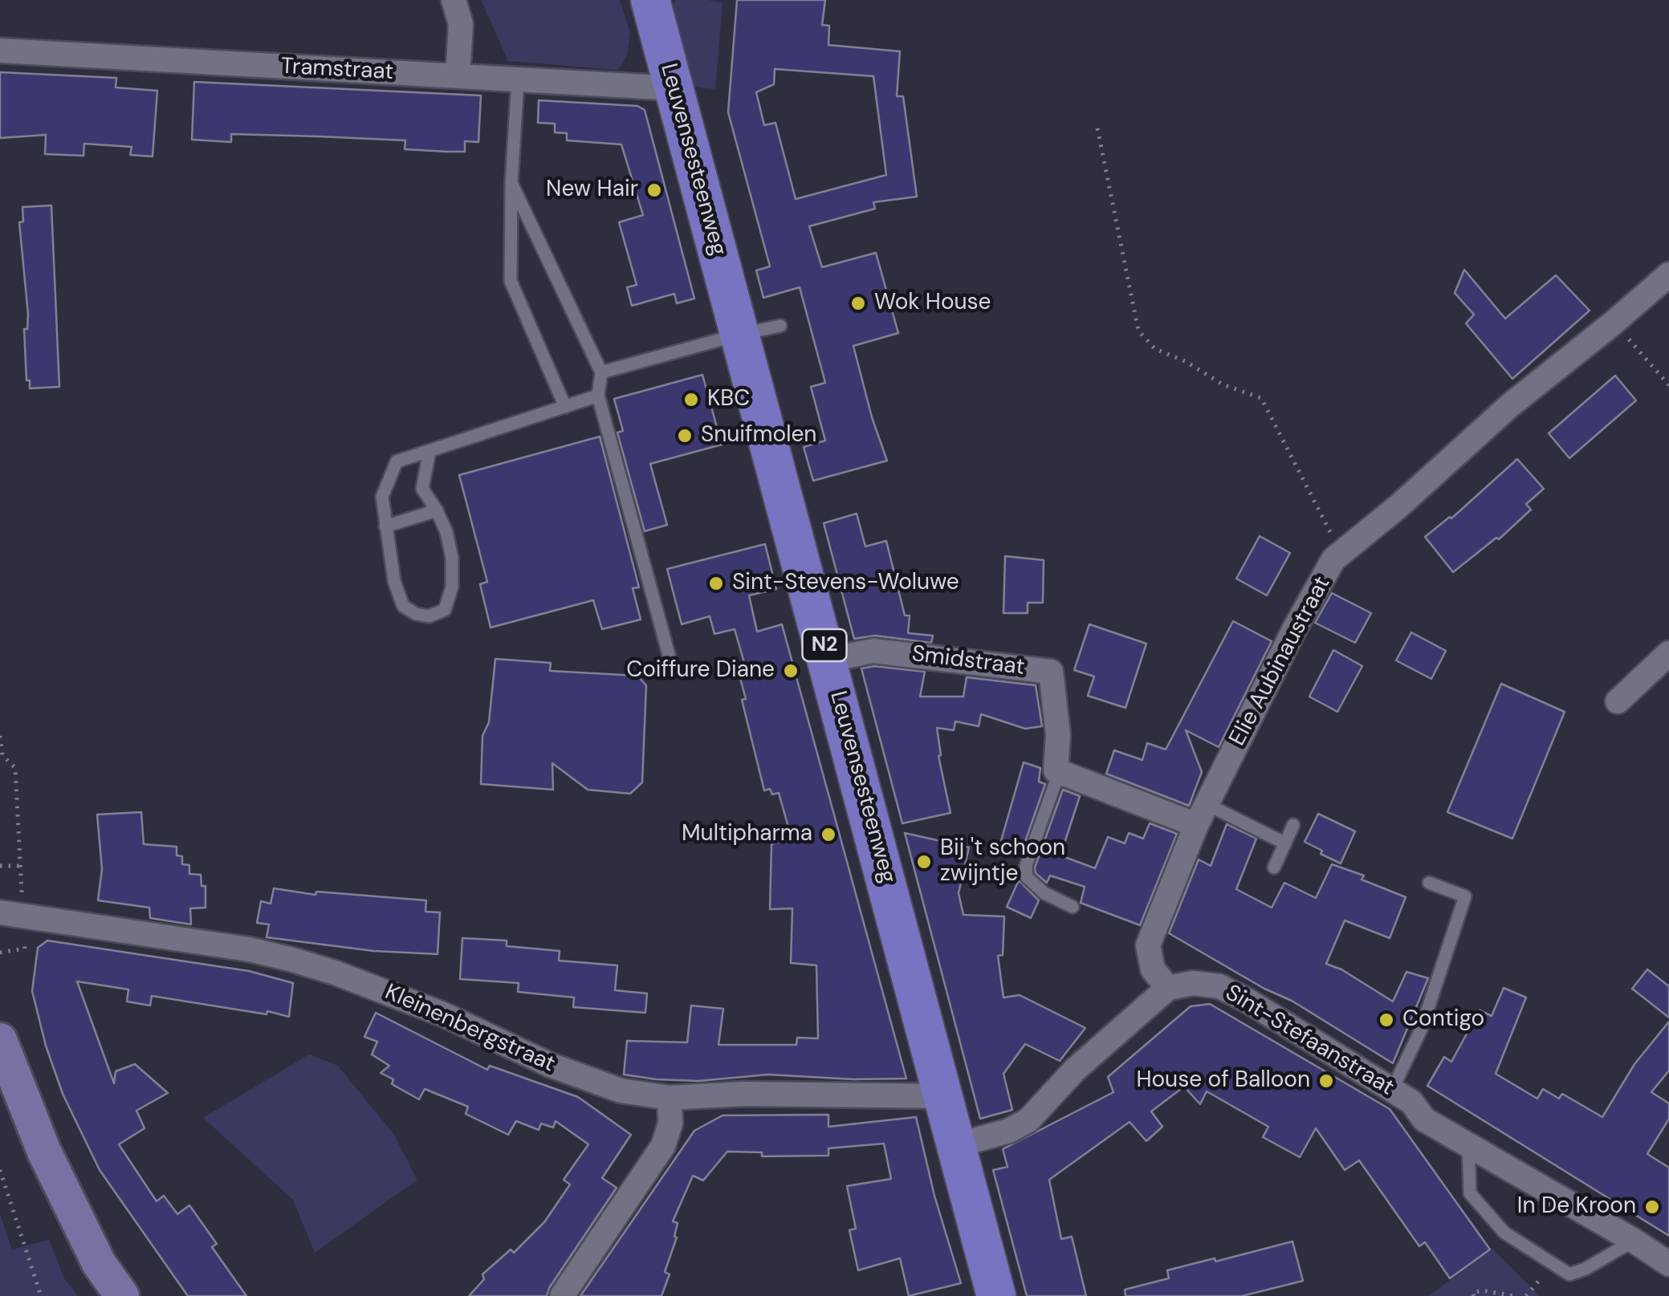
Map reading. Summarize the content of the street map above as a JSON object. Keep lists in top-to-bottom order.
{
  "streets": {
    "main road": ["Leuvensesteenweg", "N2"],
    "street": [
      "Tramstraat",
      "Smidstraat",
      "Elie Aubinaustraat",
      "Kleinenbergstraat",
      "Sint-Stefaanstraat"
    ]
  },
  "crossings": [
    ["Tramstraat", "Leuvensesteenweg"],
    ["Leuvensesteenweg", "Smidstraat"],
    ["Leuvensesteenweg", "Kleinenbergstraat"],
    ["Elie Aubinaustraat", "Sint-Stefaanstraat"]
  ],
  "places": [
    "New Hair",
    "Wok House",
    "KBC",
    "Snuifmolen",
    "Sint-Stevens-Woluwe",
    "Coiffure Diane",
    "Multipharma",
    "Bij 't schoon zwijntje",
    "Contigo",
    "House of Balloon",
    "In De Kroon"
  ]
}
